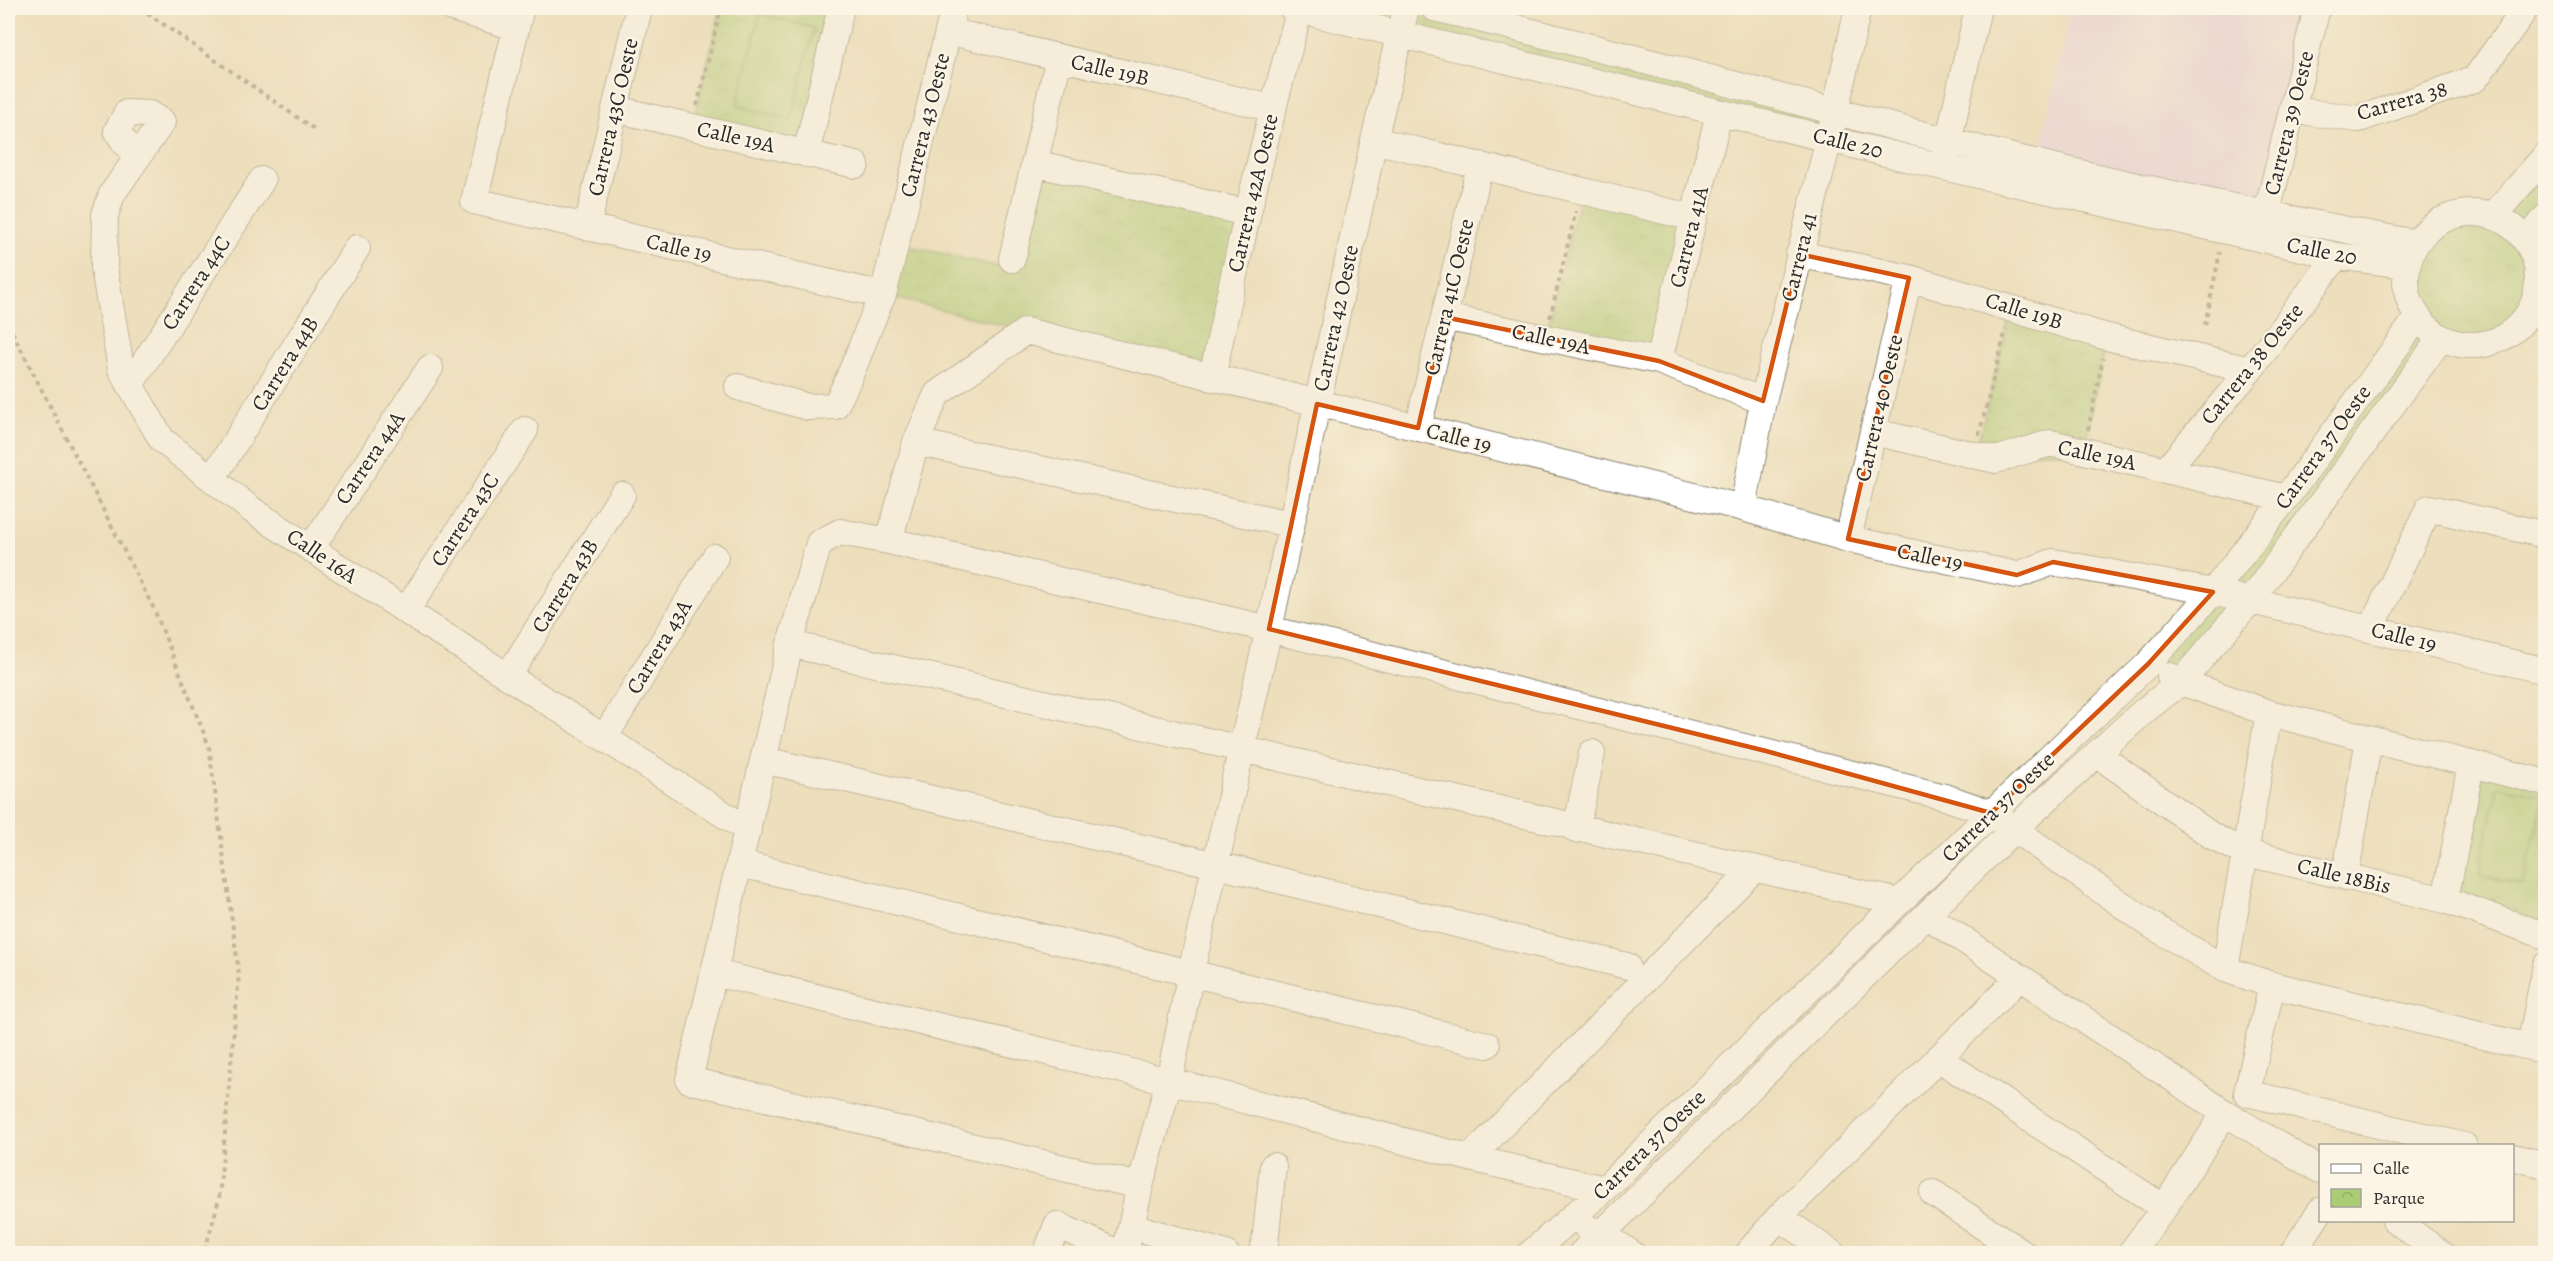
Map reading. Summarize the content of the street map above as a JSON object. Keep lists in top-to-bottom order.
{
  "streets": {
    "street": [
      "Calle 19B",
      "Carrera 38",
      "Carrera 43C Oeste",
      "Carrera 39 Oeste",
      "Carrera 43 Oeste",
      "Calle 19A",
      "Calle 20",
      "Carrera 42A Oeste",
      "Carrera 41A",
      "Calle 19",
      "Carrera 41",
      "Carrera 44C",
      "Carrera 41C Oeste",
      "Carrera 42 Oeste",
      "Carrera 44B",
      "Carrera 38 Oeste",
      "Carrera 40 Oeste",
      "Carrera 37 Oeste",
      "Carrera 44A",
      "Carrera 43C",
      "Calle 16A",
      "Carrera 43B",
      "Carrera 43A",
      "Calle 18Bis"
    ]
  },
  "crossings": [
    ["Calle 19B", "Carrera 43 Oeste"],
    ["Calle 19B", "Carrera 42A Oeste"],
    ["Calle 19B", "Carrera 41"],
    ["Calle 19B", "Carrera 38 Oeste"],
    ["Calle 19B", "Carrera 40 Oeste"],
    ["Carrera 38", "Carrera 39 Oeste"],
    ["Carrera 43C Oeste", "Calle 19A"],
    ["Carrera 43C Oeste", "Calle 19"],
    ["Carrera 39 Oeste", "Calle 20"],
    ["Carrera 43 Oeste", "Calle 19"],
    ["Calle 19A", "Carrera 41A"],
    ["Calle 19A", "Carrera 41"],
    ["Calle 19A", "Carrera 41C Oeste"],
    ["Calle 19A", "Carrera 38 Oeste"],
    ["Calle 19A", "Carrera 40 Oeste"],
    ["Calle 19A", "Carrera 37 Oeste"],
    ["Calle 20", "Carrera 42A Oeste"],
    ["Calle 20", "Carrera 41A"],
    ["Calle 20", "Carrera 41"],
    ["Calle 20", "Carrera 42 Oeste"],
    ["Calle 20", "Carrera 38 Oeste"],
    ["Calle 20", "Carrera 37 Oeste"],
    ["Carrera 42A Oeste", "Calle 19"],
    ["Calle 19", "Carrera 41"],
    ["Calle 19", "Carrera 41C Oeste"],
    ["Calle 19", "Carrera 42 Oeste"],
    ["Calle 19", "Carrera 40 Oeste"],
    ["Calle 19", "Carrera 37 Oeste"],
    ["Carrera 44C", "Calle 16A"],
    ["Carrera 44B", "Calle 16A"],
    ["Carrera 37 Oeste", "Calle 18Bis"],
    ["Carrera 44A", "Calle 16A"],
    ["Carrera 43C", "Calle 16A"],
    ["Calle 16A", "Carrera 43B"],
    ["Calle 16A", "Carrera 43A"]
  ],
  "legend": ["Calle", "Parque"]
}
